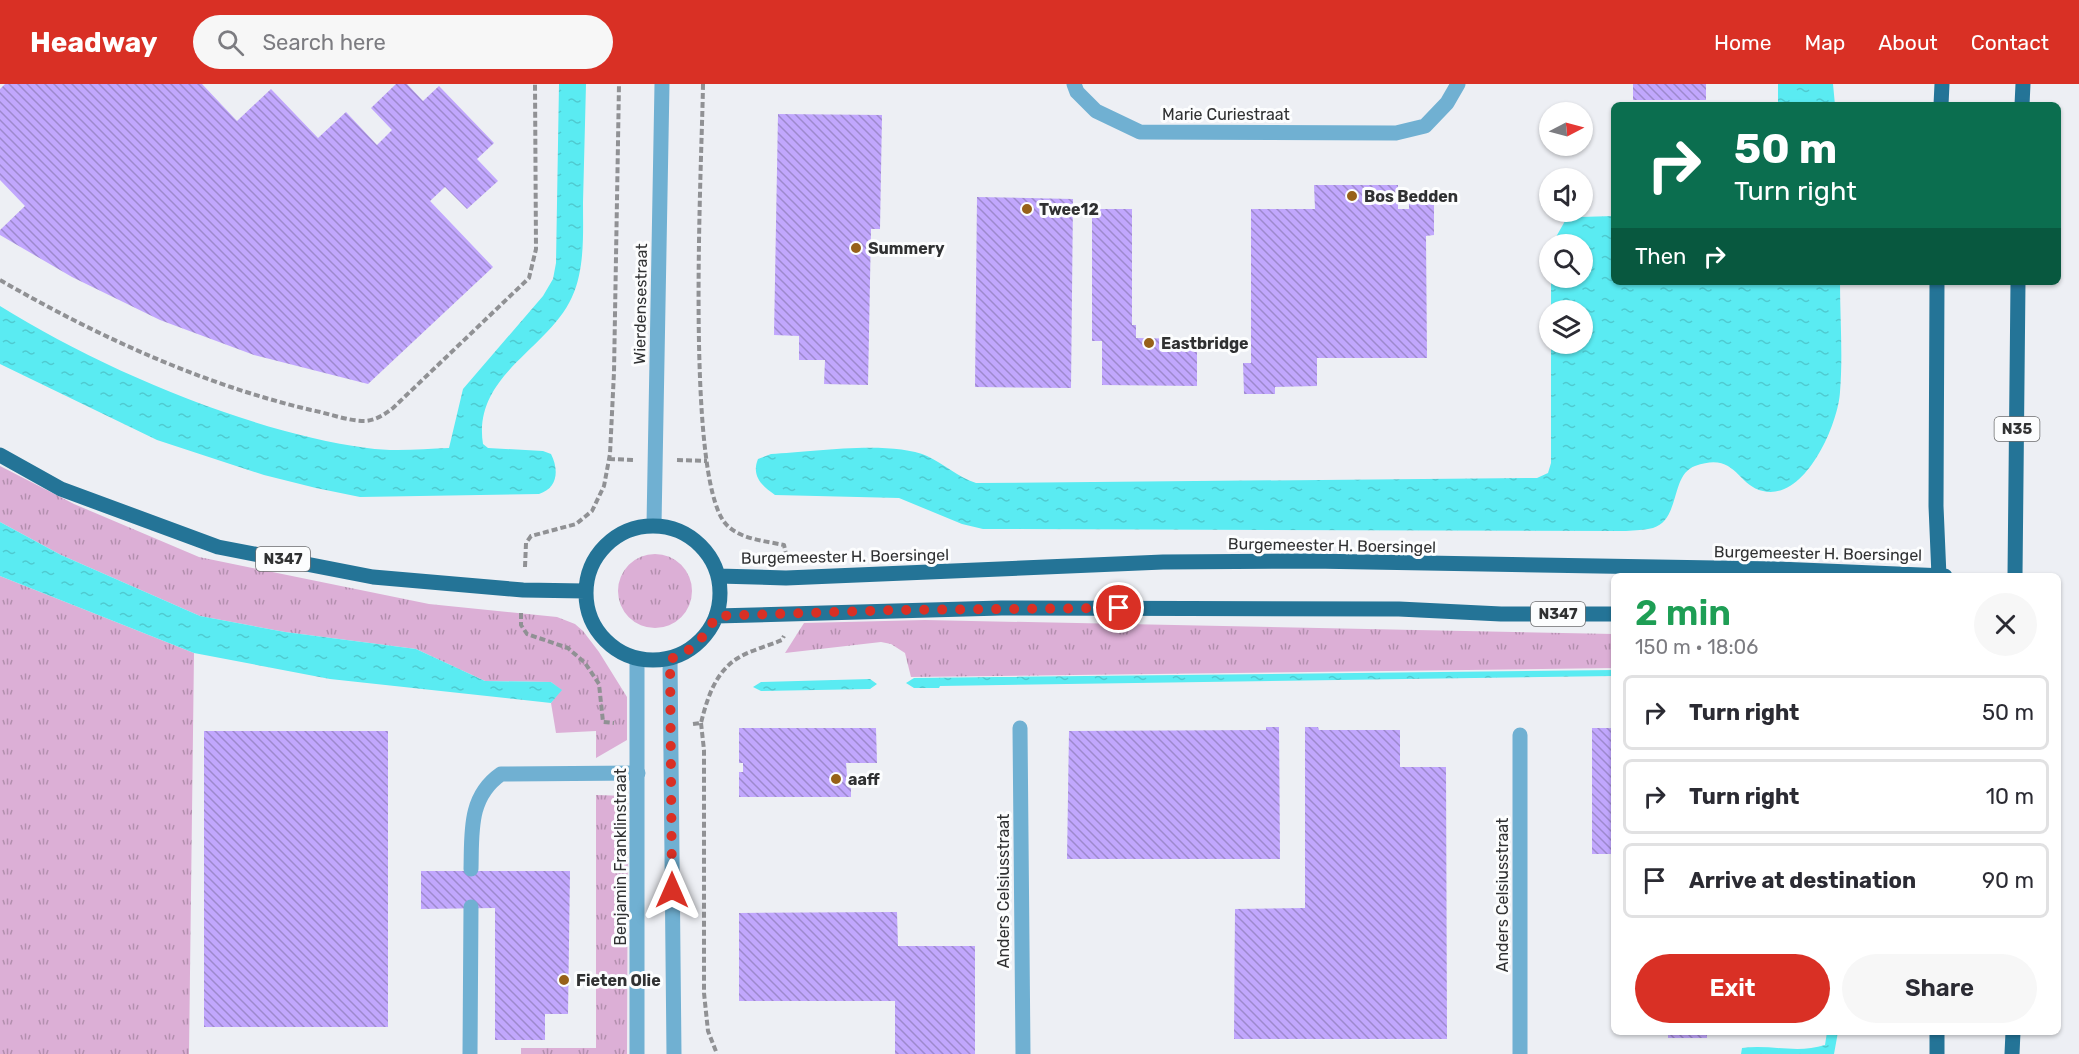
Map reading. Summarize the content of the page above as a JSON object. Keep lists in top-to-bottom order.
{
  "streets": {
    "main road": ["N35", "Burgemeester H. Boersingel", "N347"],
    "street": [
      "Marie Curiestraat",
      "Wierdensestraat",
      "Benjamin Franklinstraat",
      "Anders Celsiusstraat"
    ]
  },
  "crossings": [
    ["Wierdensestraat", "Burgemeester H. Boersingel"],
    ["Wierdensestraat", "N347"],
    ["Wierdensestraat", "Benjamin Franklinstraat"],
    ["Burgemeester H. Boersingel", "N347"],
    ["Burgemeester H. Boersingel", "Benjamin Franklinstraat"],
    ["N347", "Benjamin Franklinstraat"]
  ],
  "places": [
    "Bos Bedden",
    "Twee12",
    "Summery",
    "Eastbridge",
    "aaff",
    "Fieten Olie"
  ],
  "north": "right",
  "page": {
    "header": "Headway",
    "search": "Search here",
    "nav": [
      "Home",
      "Map",
      "About",
      "Contact"
    ],
    "turn": ["50 m", "Turn right"],
    "then": "Then",
    "heading": ["2 min", "150 m · 18:06"],
    "list": [
      {
        "name": "Turn right",
        "value": "50 m"
      },
      {
        "name": "Turn right",
        "value": "10 m"
      },
      {
        "name": "Arrive at destination",
        "value": "90 m"
      }
    ],
    "buttons": ["Exit", "Share"]
  }
}
